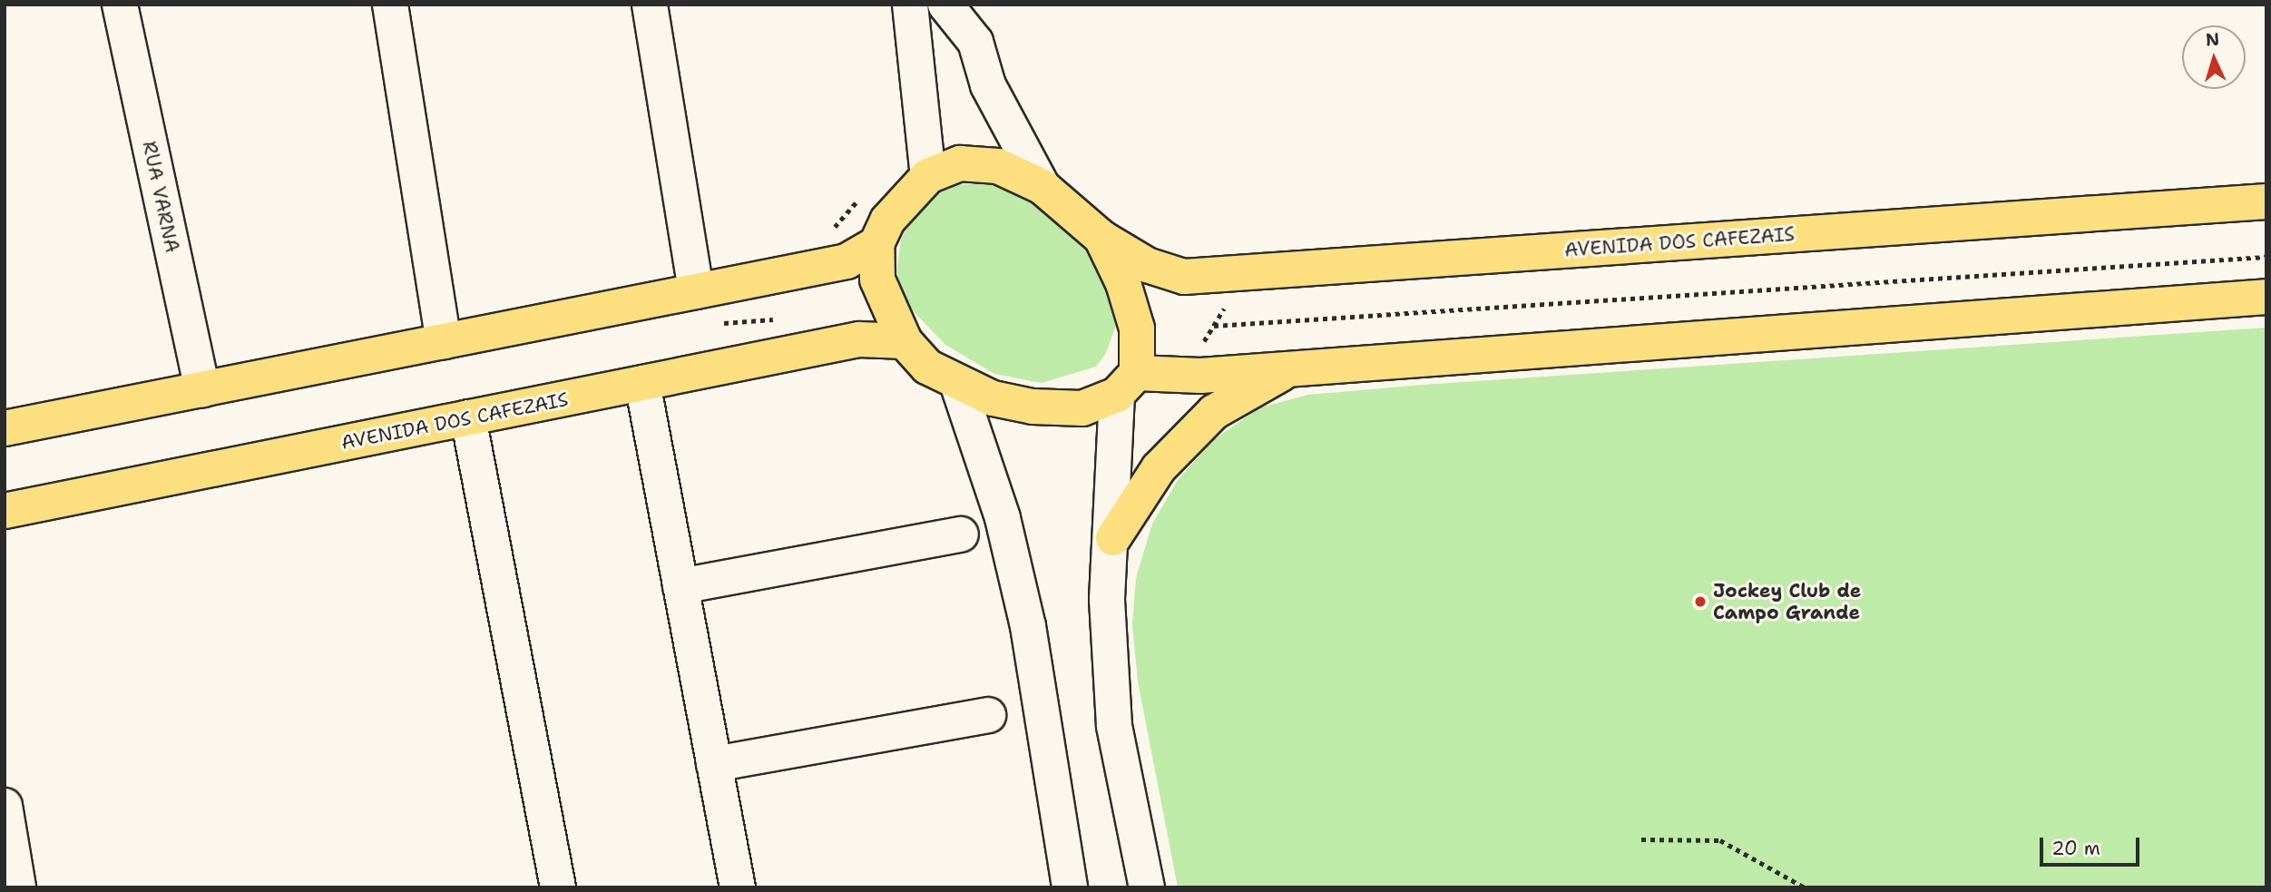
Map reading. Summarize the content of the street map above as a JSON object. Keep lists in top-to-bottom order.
{
  "streets": {
    "main road": ["AVENIDA DOS CAFEZAIS"],
    "street": ["RUA VARNA"]
  },
  "places": ["Jockey Club de Campo Grande"],
  "scale_bar": "20 m",
  "north": "top"
}
